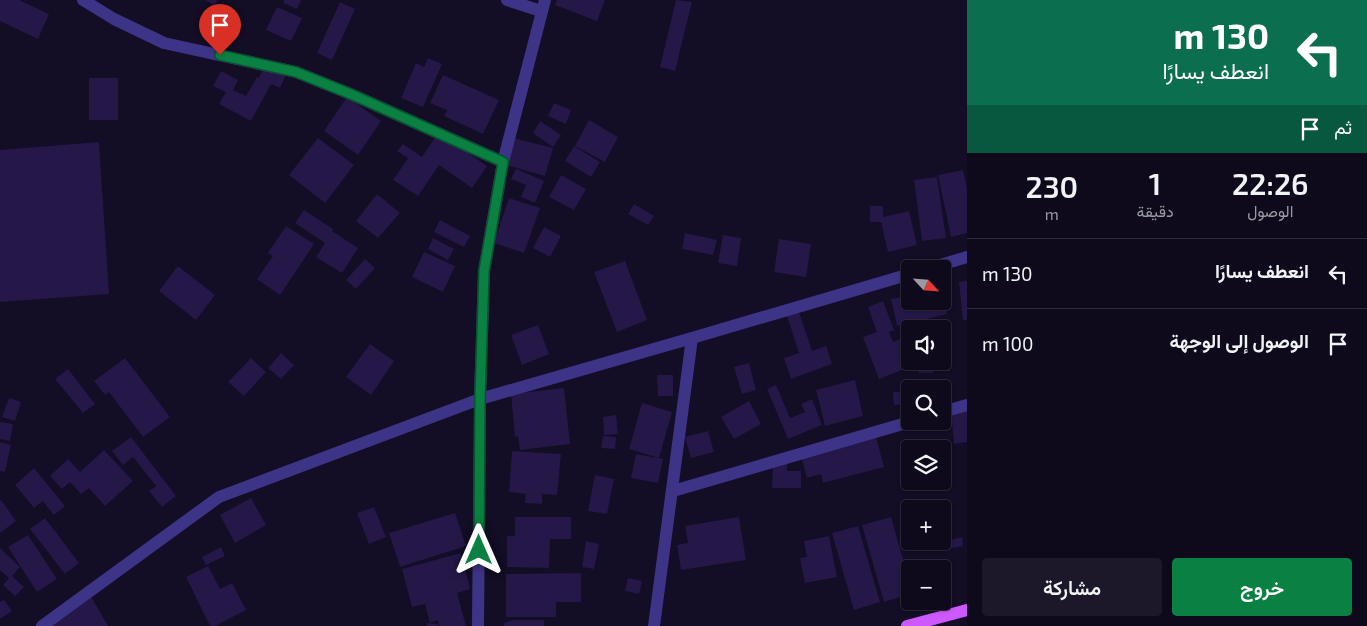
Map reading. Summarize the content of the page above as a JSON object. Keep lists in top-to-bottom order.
{
  "north": "bottom right",
  "page": {
    "turn": ["130 m", "انعطف يسارًا"],
    "then": "ثم",
    "eta": [
      "22:26",
      "الوصول",
      "1",
      "دقيقة",
      "230",
      "m"
    ],
    "list": [
      {
        "name": "انعطف يسارًا",
        "value": "130 m"
      },
      {
        "name": "الوصول إلى الوجهة",
        "value": "100 m"
      }
    ],
    "map_buttons": ["+", "−"],
    "buttons": ["خروج", "مشاركة"]
  }
}
